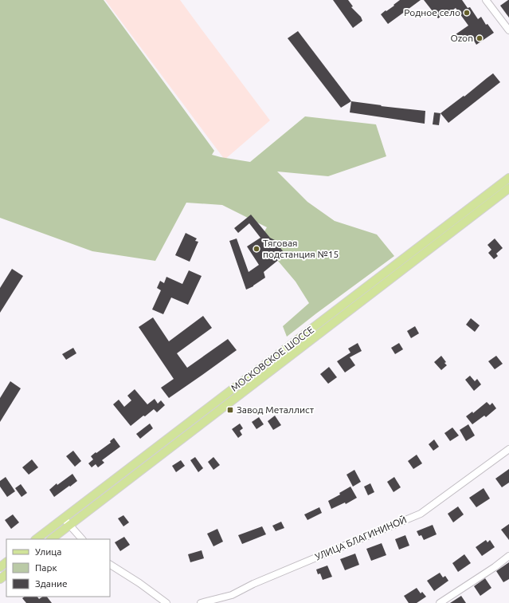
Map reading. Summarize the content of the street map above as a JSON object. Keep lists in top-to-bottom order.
{
  "streets": {
    "main road": ["МОСКОВСКОЕ ШОССЕ"],
    "street": ["УЛИЦА БЛАГИНИНОЙ"]
  },
  "places": {
    "other": ["Родное село", "Ozon", "Тяговая подстанция №15"],
    "transit": ["Завод Металлист"]
  },
  "legend": ["Улица", "Парк", "Здание"]
}
